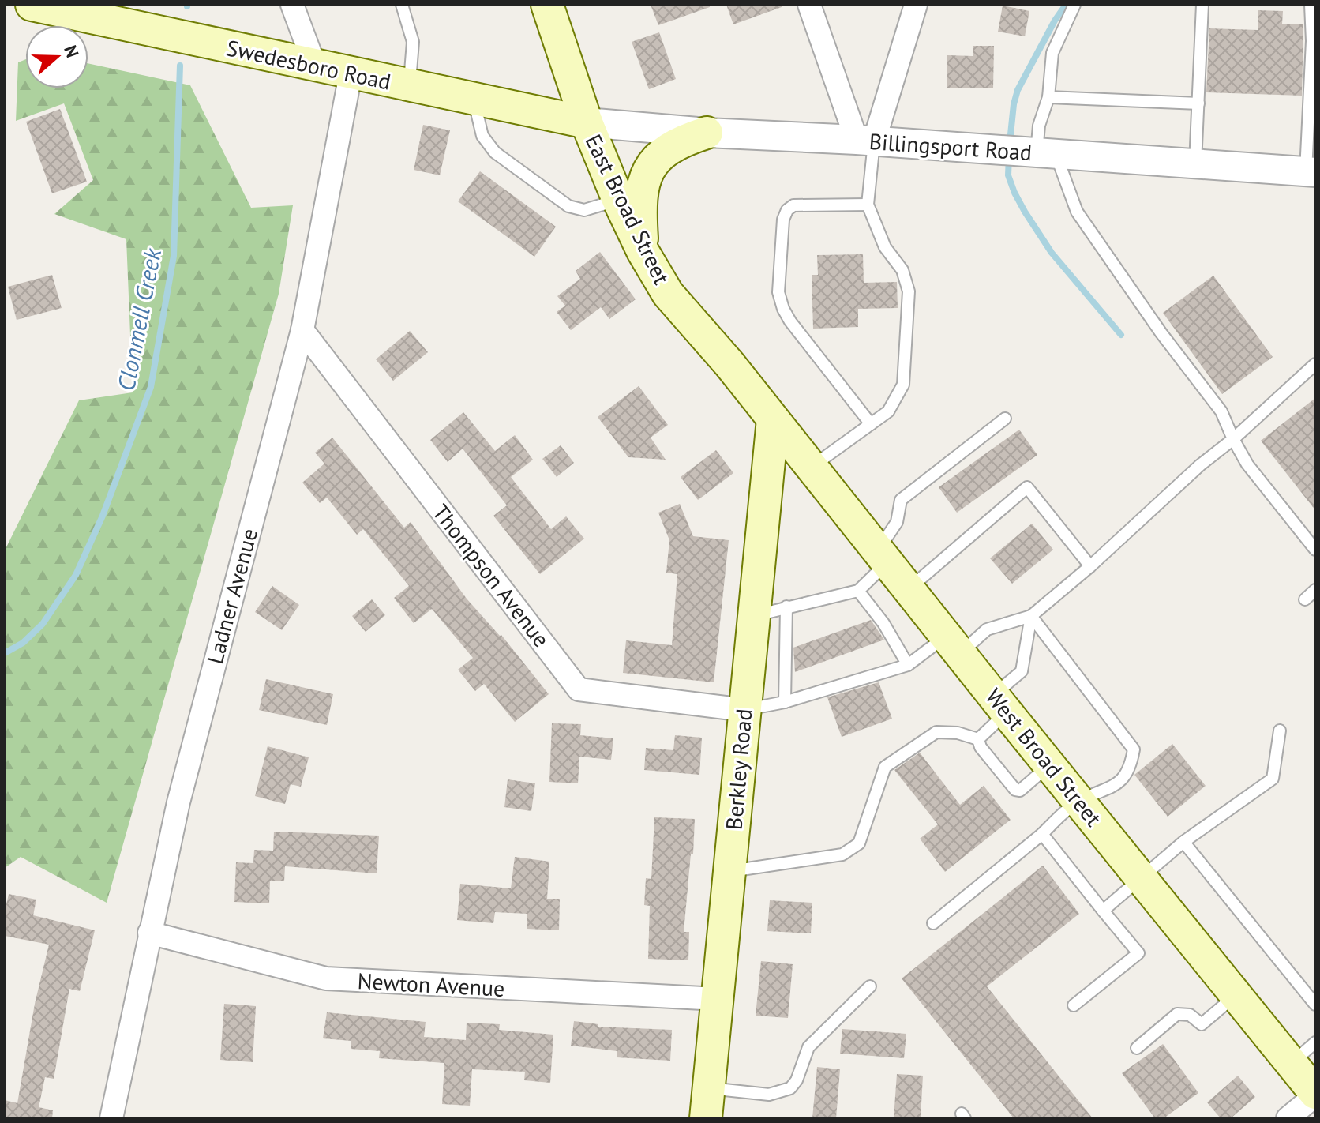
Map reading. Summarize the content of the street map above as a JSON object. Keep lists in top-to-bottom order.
{
  "streets": {
    "main road": [
      "Swedesboro Road",
      "East Broad Street",
      "West Broad Street",
      "Berkley Road"
    ],
    "street": [
      "Billingsport Road",
      "Thompson Avenue",
      "Ladner Avenue",
      "Newton Avenue"
    ]
  },
  "crossings": [
    ["Swedesboro Road", "Billingsport Road"],
    ["Swedesboro Road", "East Broad Street"],
    ["Swedesboro Road", "Ladner Avenue"],
    ["Billingsport Road", "East Broad Street"],
    ["East Broad Street", "West Broad Street"],
    ["East Broad Street", "Berkley Road"],
    ["Thompson Avenue", "Ladner Avenue"],
    ["Thompson Avenue", "Berkley Road"],
    ["Ladner Avenue", "Newton Avenue"],
    ["West Broad Street", "Berkley Road"],
    ["Berkley Road", "Newton Avenue"]
  ],
  "water": ["Clonmell Creek"],
  "north": "right"
}
